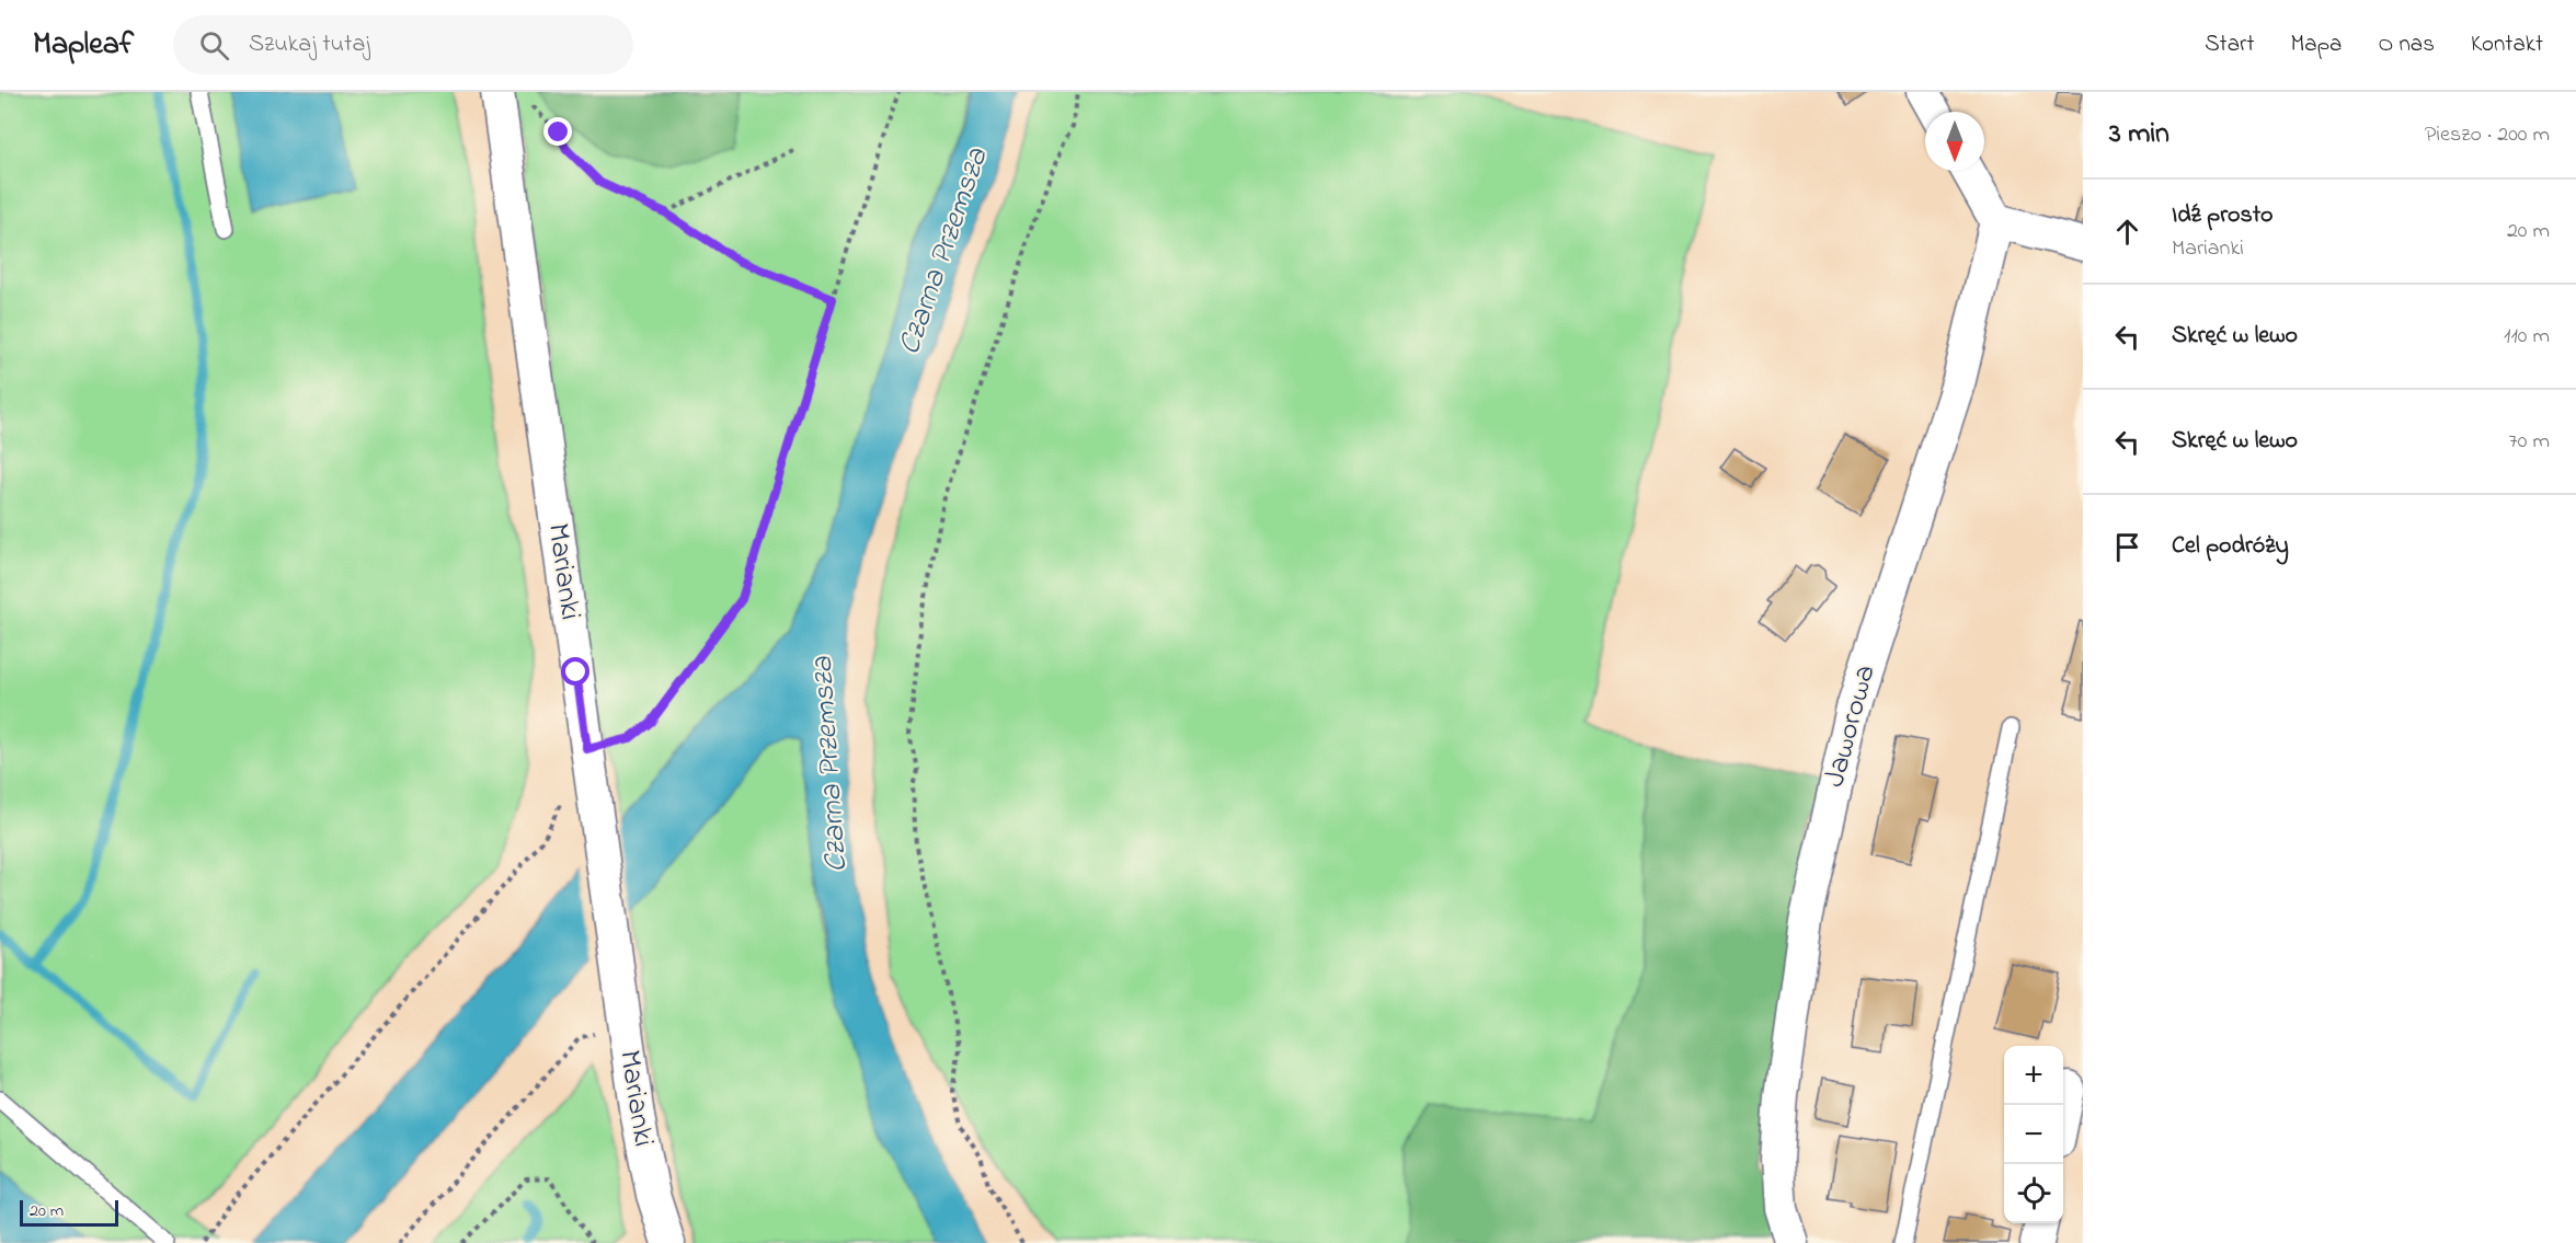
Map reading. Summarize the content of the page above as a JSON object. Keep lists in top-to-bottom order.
{
  "streets": {
    "street": ["Marianki", "Jaworowa"]
  },
  "water": ["Czarna Przemsza"],
  "scale_bar": "20 m",
  "north": "bottom",
  "page": {
    "header": "Mapleaf",
    "search": "Szukaj tutaj",
    "nav": [
      "Start",
      "Mapa",
      "O nas",
      "Kontakt"
    ],
    "heading": ["3 min", "Pieszo · 200 m"],
    "list": [
      ["Idź prosto", "Marianki", "20 m"],
      ["Skręć w lewo", "110 m"],
      ["Skręć w lewo", "70 m"],
      "Cel podróży"
    ],
    "map_buttons": ["+", "−"],
    "scale": "20 m"
  }
}
